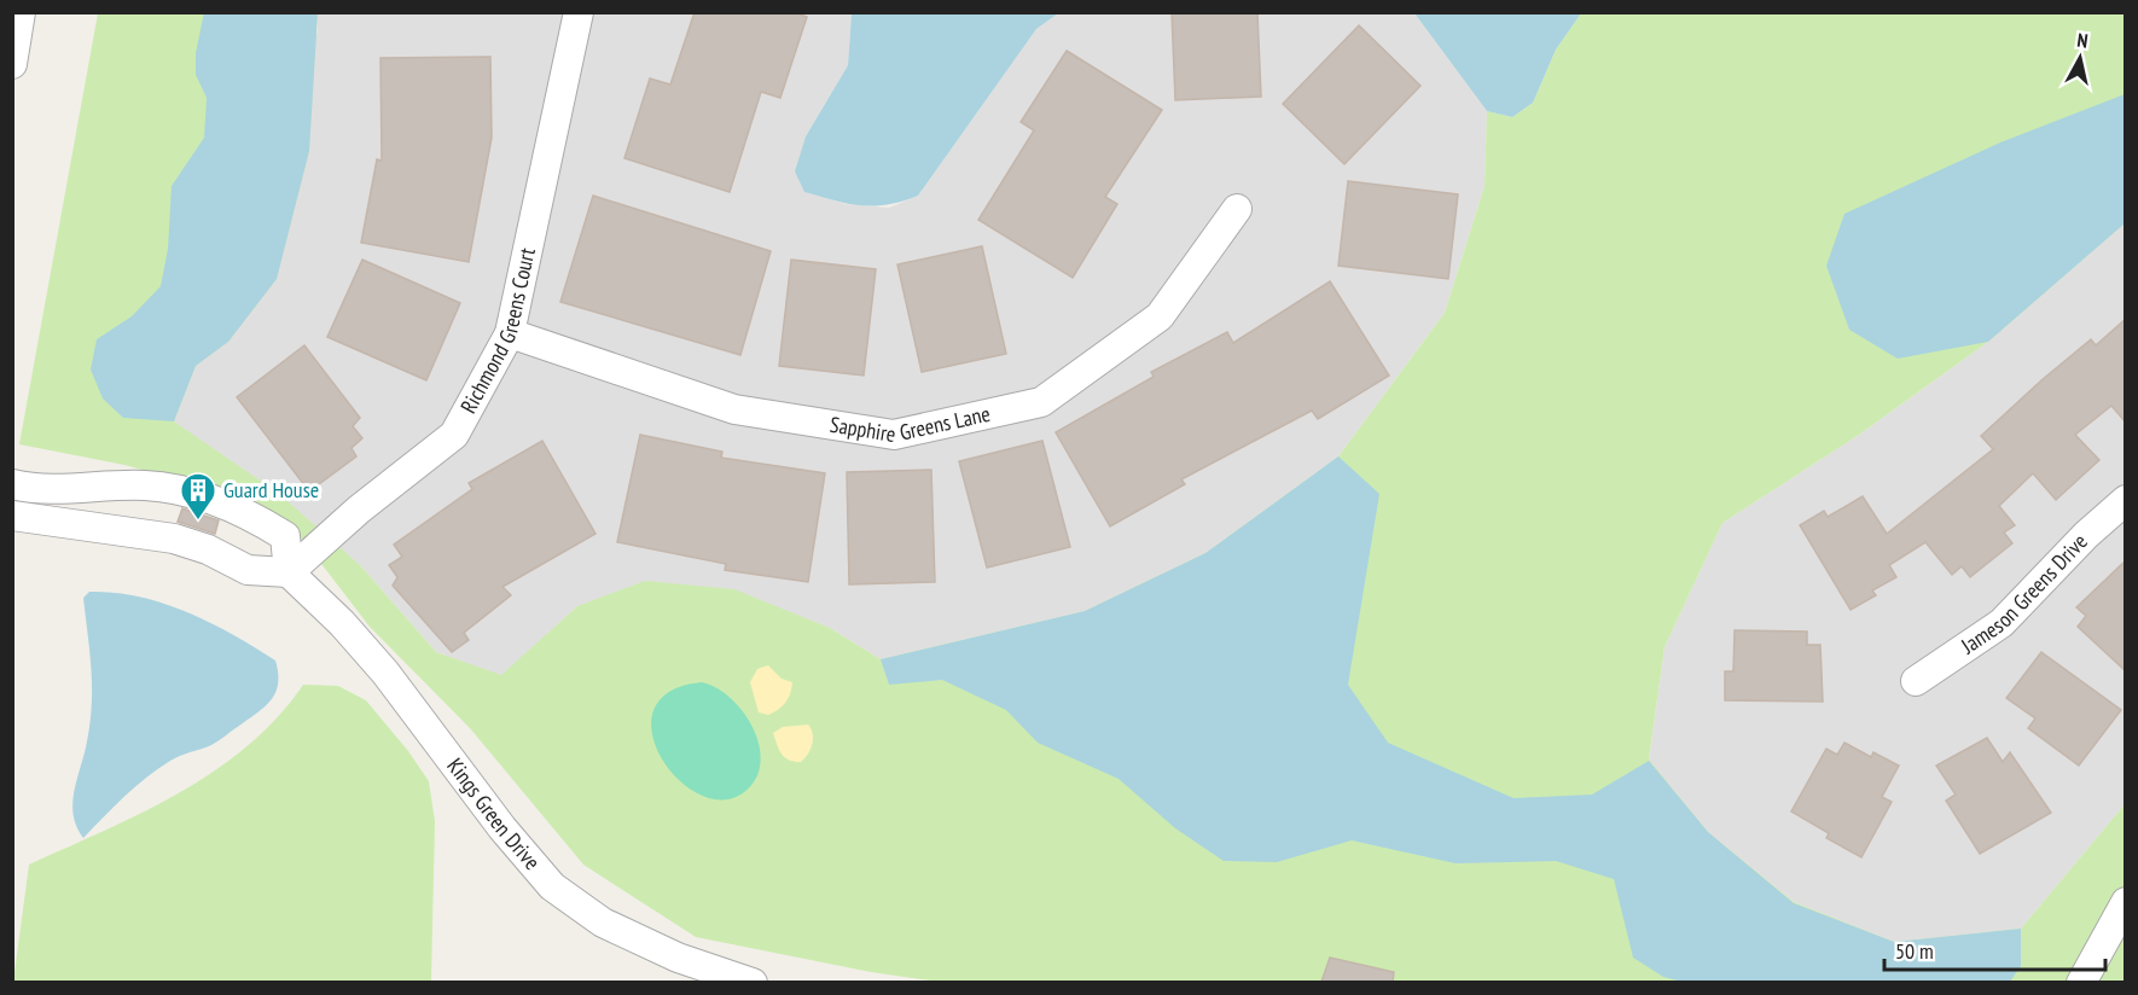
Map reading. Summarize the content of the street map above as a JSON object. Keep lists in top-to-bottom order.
{
  "streets": {
    "street": [
      "Richmond Greens Court",
      "Sapphire Greens Lane",
      "Jameson Greens Drive",
      "Kings Green Drive"
    ]
  },
  "crossings": [
    ["Richmond Greens Court", "Sapphire Greens Lane"],
    ["Richmond Greens Court", "Kings Green Drive"]
  ],
  "places": {
    "building": ["Guard House"]
  },
  "scale_bar": "50 m",
  "north": "top"
}
